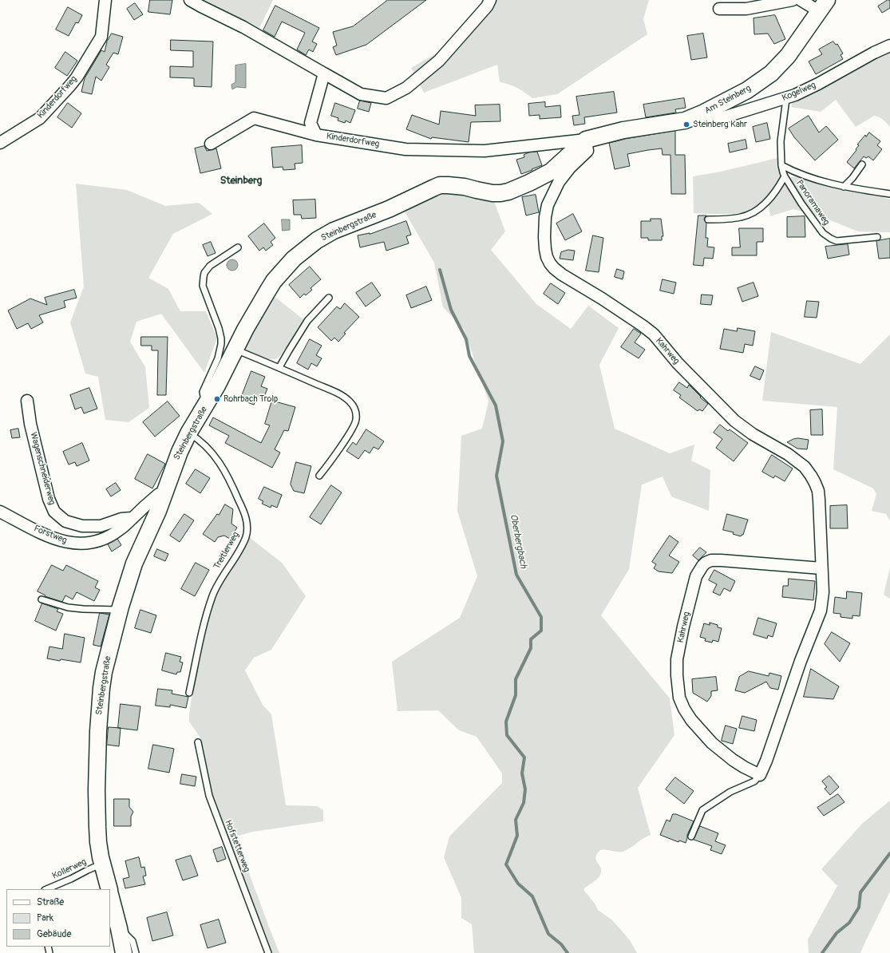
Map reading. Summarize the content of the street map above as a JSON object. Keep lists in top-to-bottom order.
{
  "streets": {
    "main road": ["Am Steinberg", "Steinbergstraße"],
    "street": [
      "Kogelweg",
      "Kinderdorfweg",
      "Kahrweg",
      "Wagenschneiderweg",
      "Forstweg"
    ],
    "lane": [
      "Panoramaweg",
      "Treitlerweg",
      "Hofstetterweg",
      "Kollerweg"
    ]
  },
  "crossings": [
    ["Kogelweg", "Am Steinberg"],
    ["Kogelweg", "Panoramaweg"],
    ["Kinderdorfweg", "Am Steinberg"],
    ["Kinderdorfweg", "Steinbergstraße"],
    ["Kinderdorfweg", "Kahrweg"],
    ["Am Steinberg", "Steinbergstraße"],
    ["Am Steinberg", "Kahrweg"],
    ["Steinbergstraße", "Kahrweg"],
    ["Steinbergstraße", "Forstweg"],
    ["Steinbergstraße", "Treitlerweg"],
    ["Steinbergstraße", "Kollerweg"],
    ["Wagenschneiderweg", "Forstweg"]
  ],
  "districts": ["Steinberg"],
  "water": ["Oberbergbach"],
  "places": ["Steinberg Kahr", "Rohrbach Trolp"],
  "legend": ["Straße", "Park", "Gebäude"]
}
